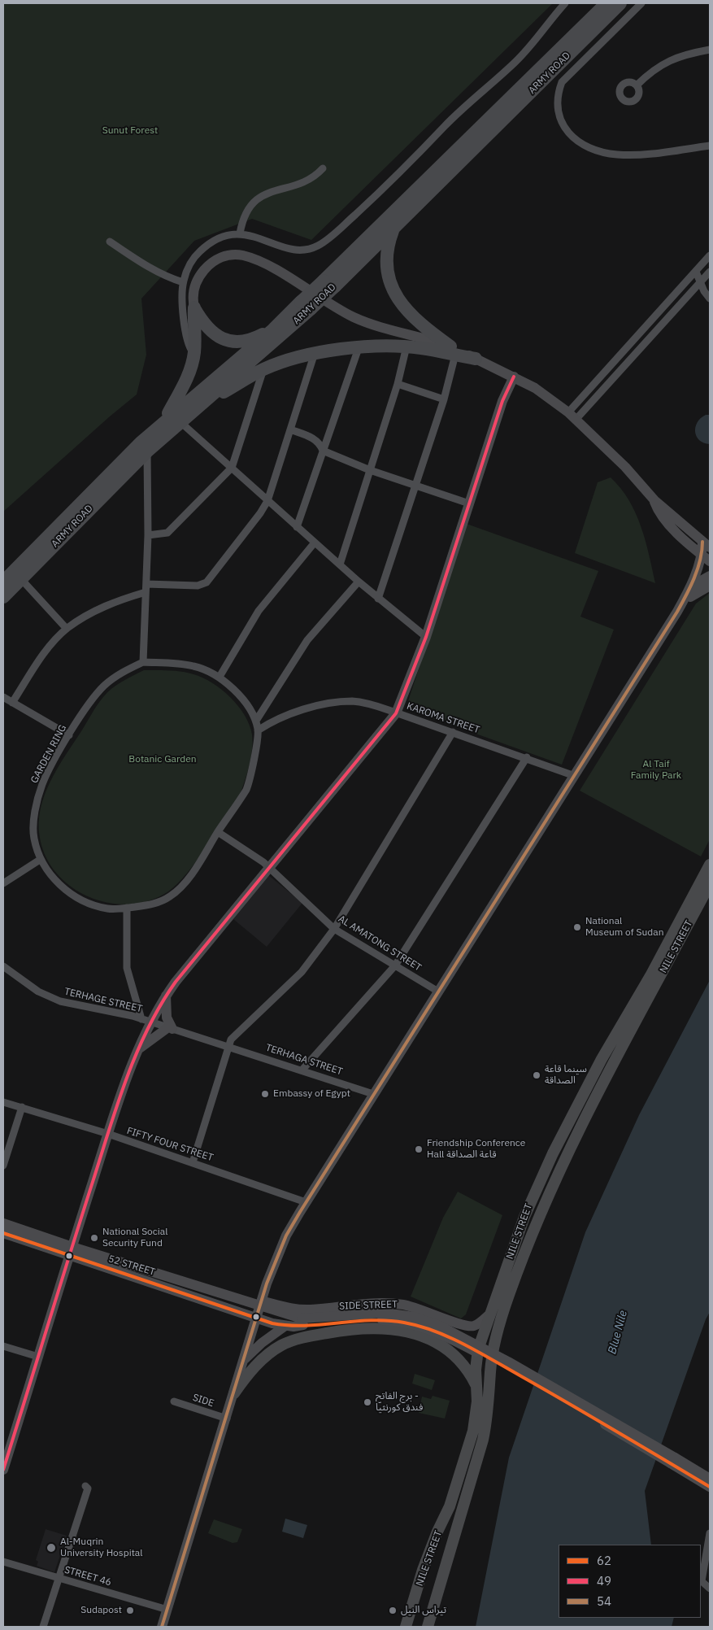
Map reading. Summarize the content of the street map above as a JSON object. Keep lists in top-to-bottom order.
{
  "streets": {
    "highway": ["ARMY ROAD"],
    "main road": ["NILE STREET", "52 STREET", "SIDE STREET"],
    "street": [
      "KAROMA STREET",
      "GARDEN RING",
      "AL AMATONG STREET",
      "TERHAGE STREET",
      "TERHAGA STREET",
      "FIFTY FOUR STREET",
      "SIDE",
      "STREET 46"
    ]
  },
  "crossings": [
    ["KAROMA STREET", "GARDEN RING"],
    ["GARDEN RING", "AL AMATONG STREET"],
    ["NILE STREET", "SIDE STREET"],
    ["TERHAGE STREET", "TERHAGA STREET"],
    ["52 STREET", "SIDE STREET"]
  ],
  "water": ["Blue Nile"],
  "parks": ["Sunut Forest", "Botanic Garden", "Al Taif Family Park"],
  "places": [
    "National Museum of Sudan",
    "سينما قاعة الصداقة",
    "Embassy of Egypt",
    "Friendship Conference Hall قاعة الصداقة",
    "National Social Security Fund",
    "برج الفاتح - فندق كورنثيا",
    "Al-Muqrin University Hospital",
    "Sudapost",
    "تيراس النيل"
  ],
  "lines": ["transit line 49", "transit line 54", "transit line 62"],
  "legend": ["62", "49", "54"]
}
